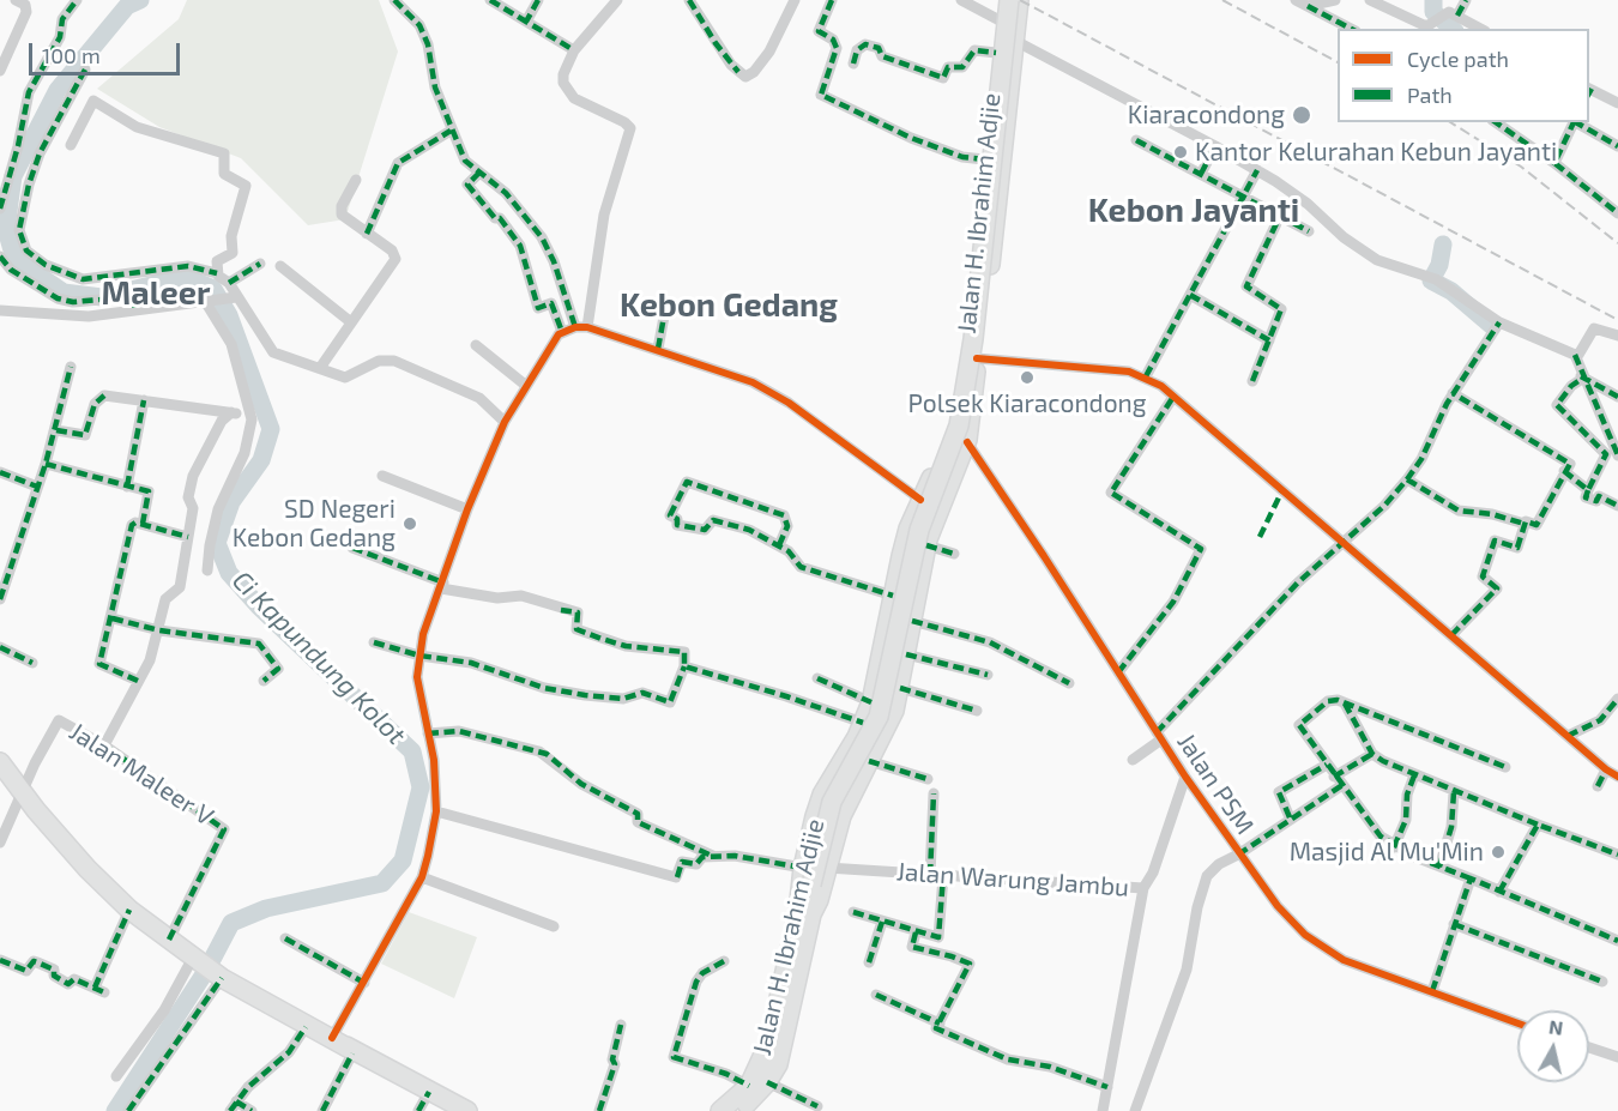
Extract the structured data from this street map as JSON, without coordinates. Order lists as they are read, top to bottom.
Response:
{
  "streets": {
    "main road": ["Jalan H. Ibrahim Adjie"],
    "street": ["Jalan Maleer V", "Jalan PSM", "Jalan Warung Jambu"]
  },
  "crossings": [
    ["Jalan H. Ibrahim Adjie", "Jalan PSM"],
    ["Jalan H. Ibrahim Adjie", "Jalan Warung Jambu"]
  ],
  "districts": ["Kebon Jayanti", "Maleer", "Kebon Gedang"],
  "water": ["Ci Kapundung Kolot"],
  "places": [
    "Kiaracondong",
    "Kantor Kelurahan Kebun Jayanti",
    "Polsek Kiaracondong",
    "SD Negeri Kebon Gedang",
    "Masjid Al Mu'Min"
  ],
  "legend": ["Cycle path", "Path"],
  "scale_bar": "100 m",
  "north": "top"
}
